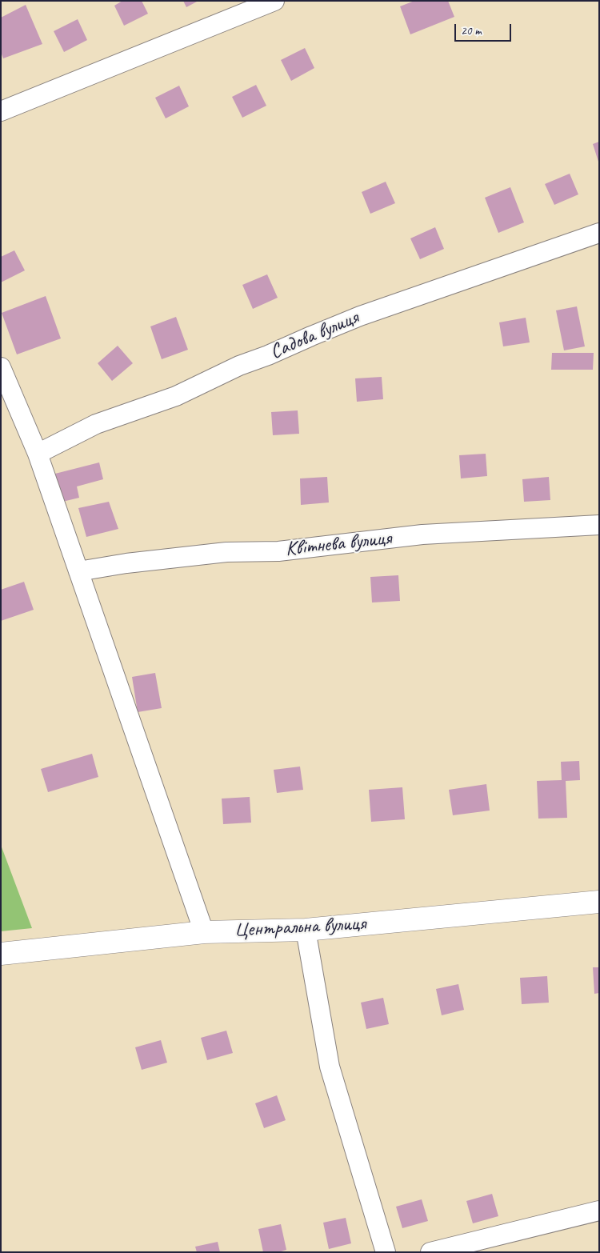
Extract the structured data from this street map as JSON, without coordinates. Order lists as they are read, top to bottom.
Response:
{
  "streets": {
    "street": ["Садова вулиця", "Квітнева вулиця", "Центральна вулиця"]
  },
  "scale_bar": "20 m"
}
